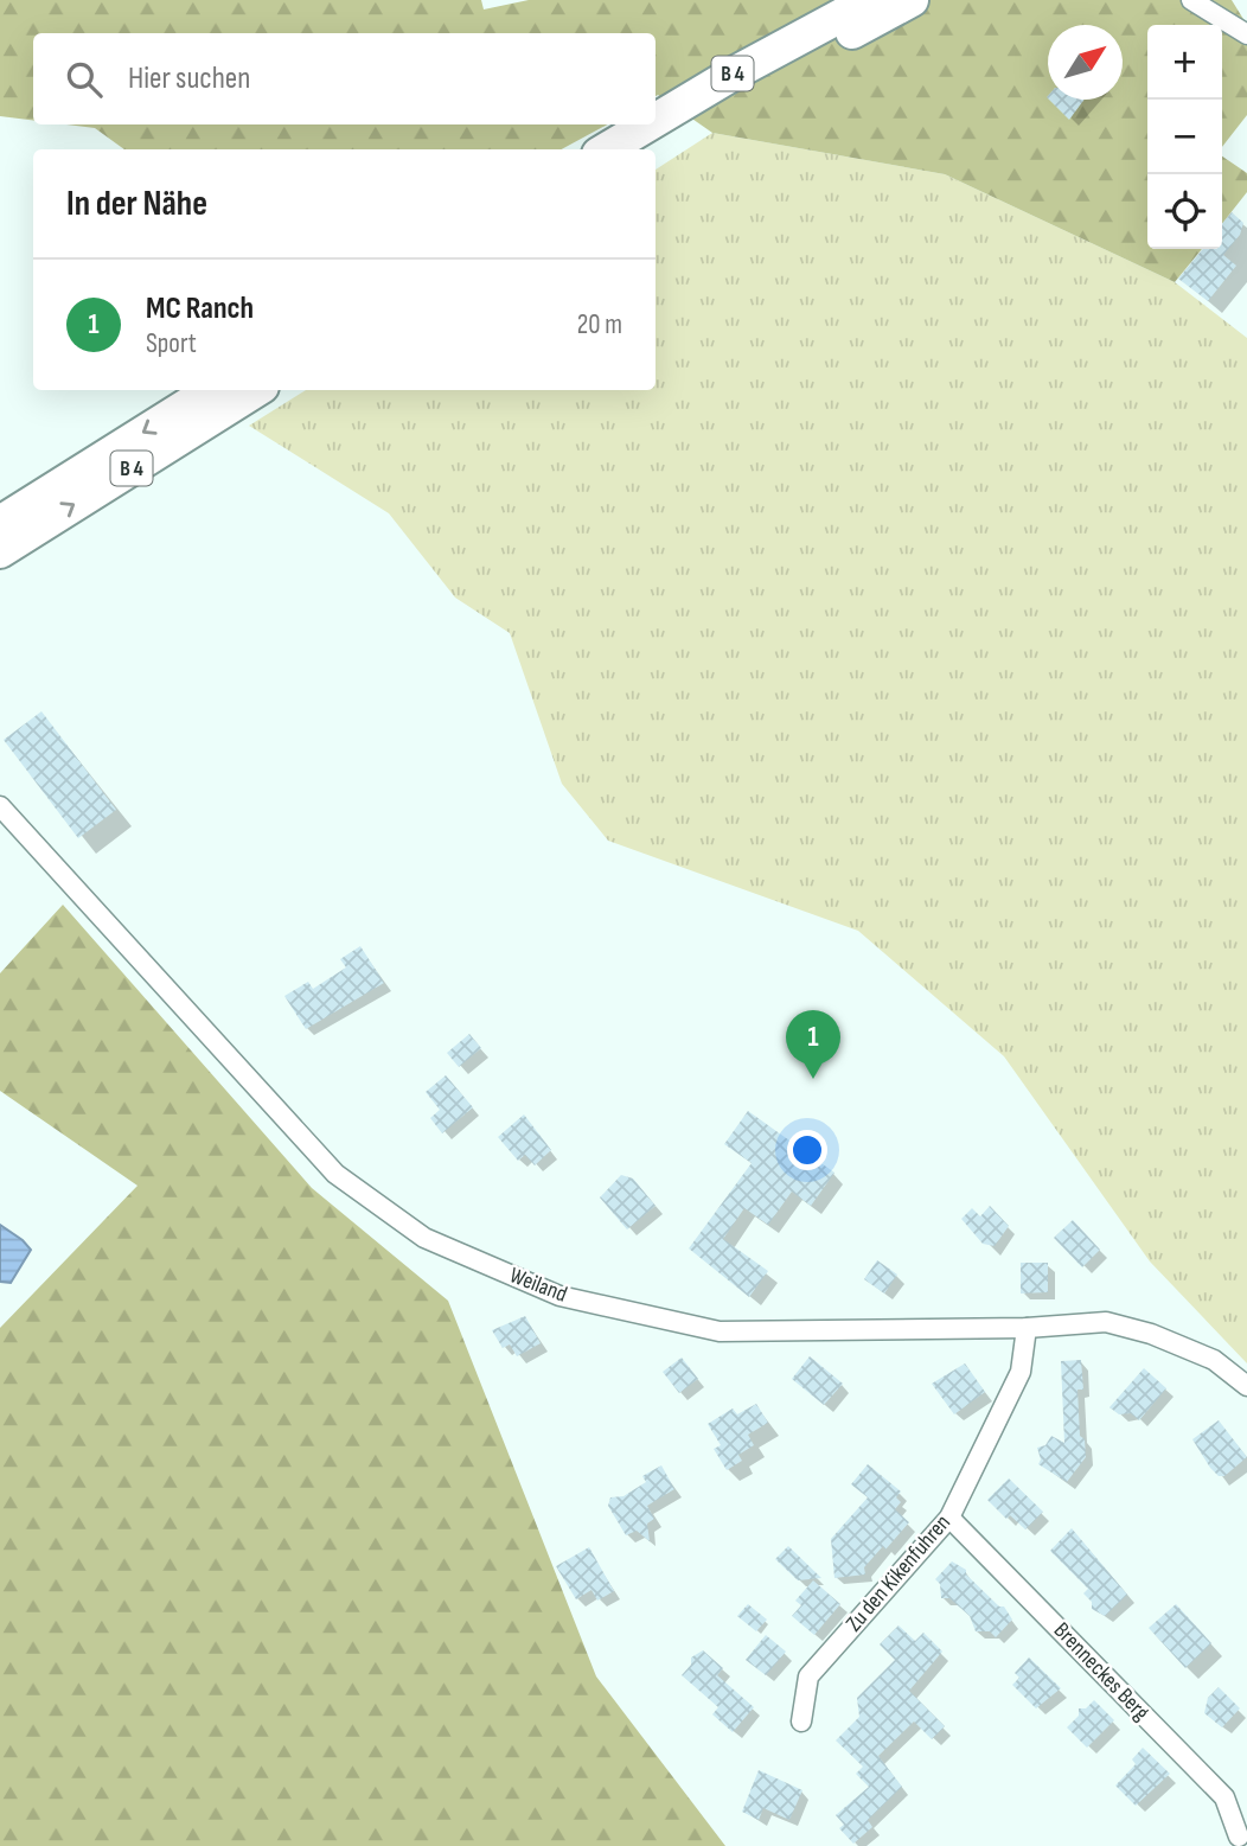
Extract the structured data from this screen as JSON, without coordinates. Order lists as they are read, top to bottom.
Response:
{
  "streets": {
    "highway": ["B 4"],
    "street": ["Weiland", "Zu den Kikenfuhren", "Brenneckes Berg"]
  },
  "crossings": [
    ["Weiland", "Zu den Kikenfuhren"],
    ["Zu den Kikenfuhren", "Brenneckes Berg"]
  ],
  "north": "top right",
  "page": {
    "map_buttons": ["+", "−"],
    "search": "Hier suchen",
    "heading": "In der Nähe",
    "list": [
      {
        "mark": "1",
        "name": "MC Ranch",
        "note": "Sport",
        "value": "20 m"
      }
    ],
    "pins": "1"
  }
}
